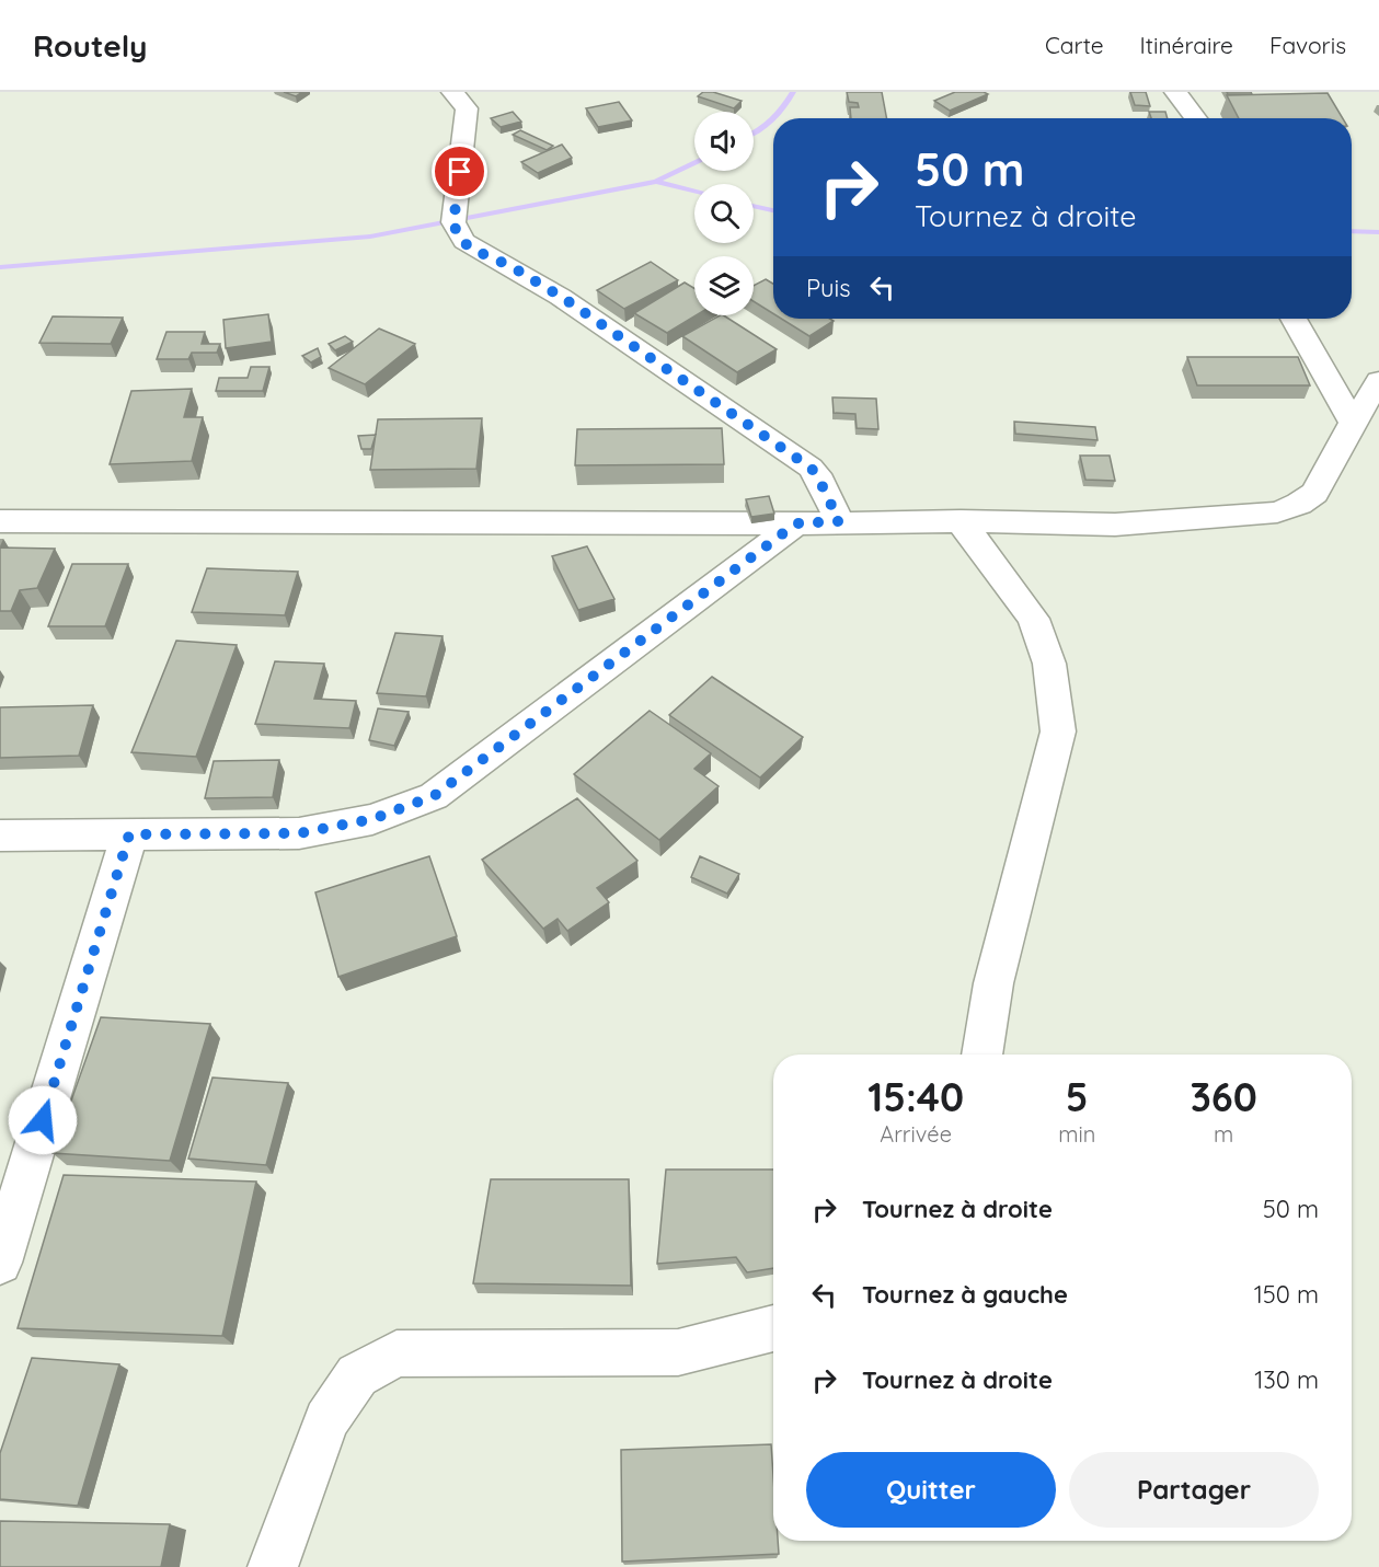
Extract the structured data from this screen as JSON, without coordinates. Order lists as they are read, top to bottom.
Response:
{
  "page": {
    "header": "Routely",
    "nav": ["Carte", "Itinéraire", "Favoris"],
    "turn": ["50 m", "Tournez à droite"],
    "then": "Puis",
    "eta": [
      "15:40",
      "Arrivée",
      "5",
      "min",
      "360",
      "m"
    ],
    "list": [
      {
        "name": "Tournez à droite",
        "value": "50 m"
      },
      {
        "name": "Tournez à gauche",
        "value": "150 m"
      },
      {
        "name": "Tournez à droite",
        "value": "130 m"
      }
    ],
    "buttons": ["Quitter", "Partager"]
  }
}
